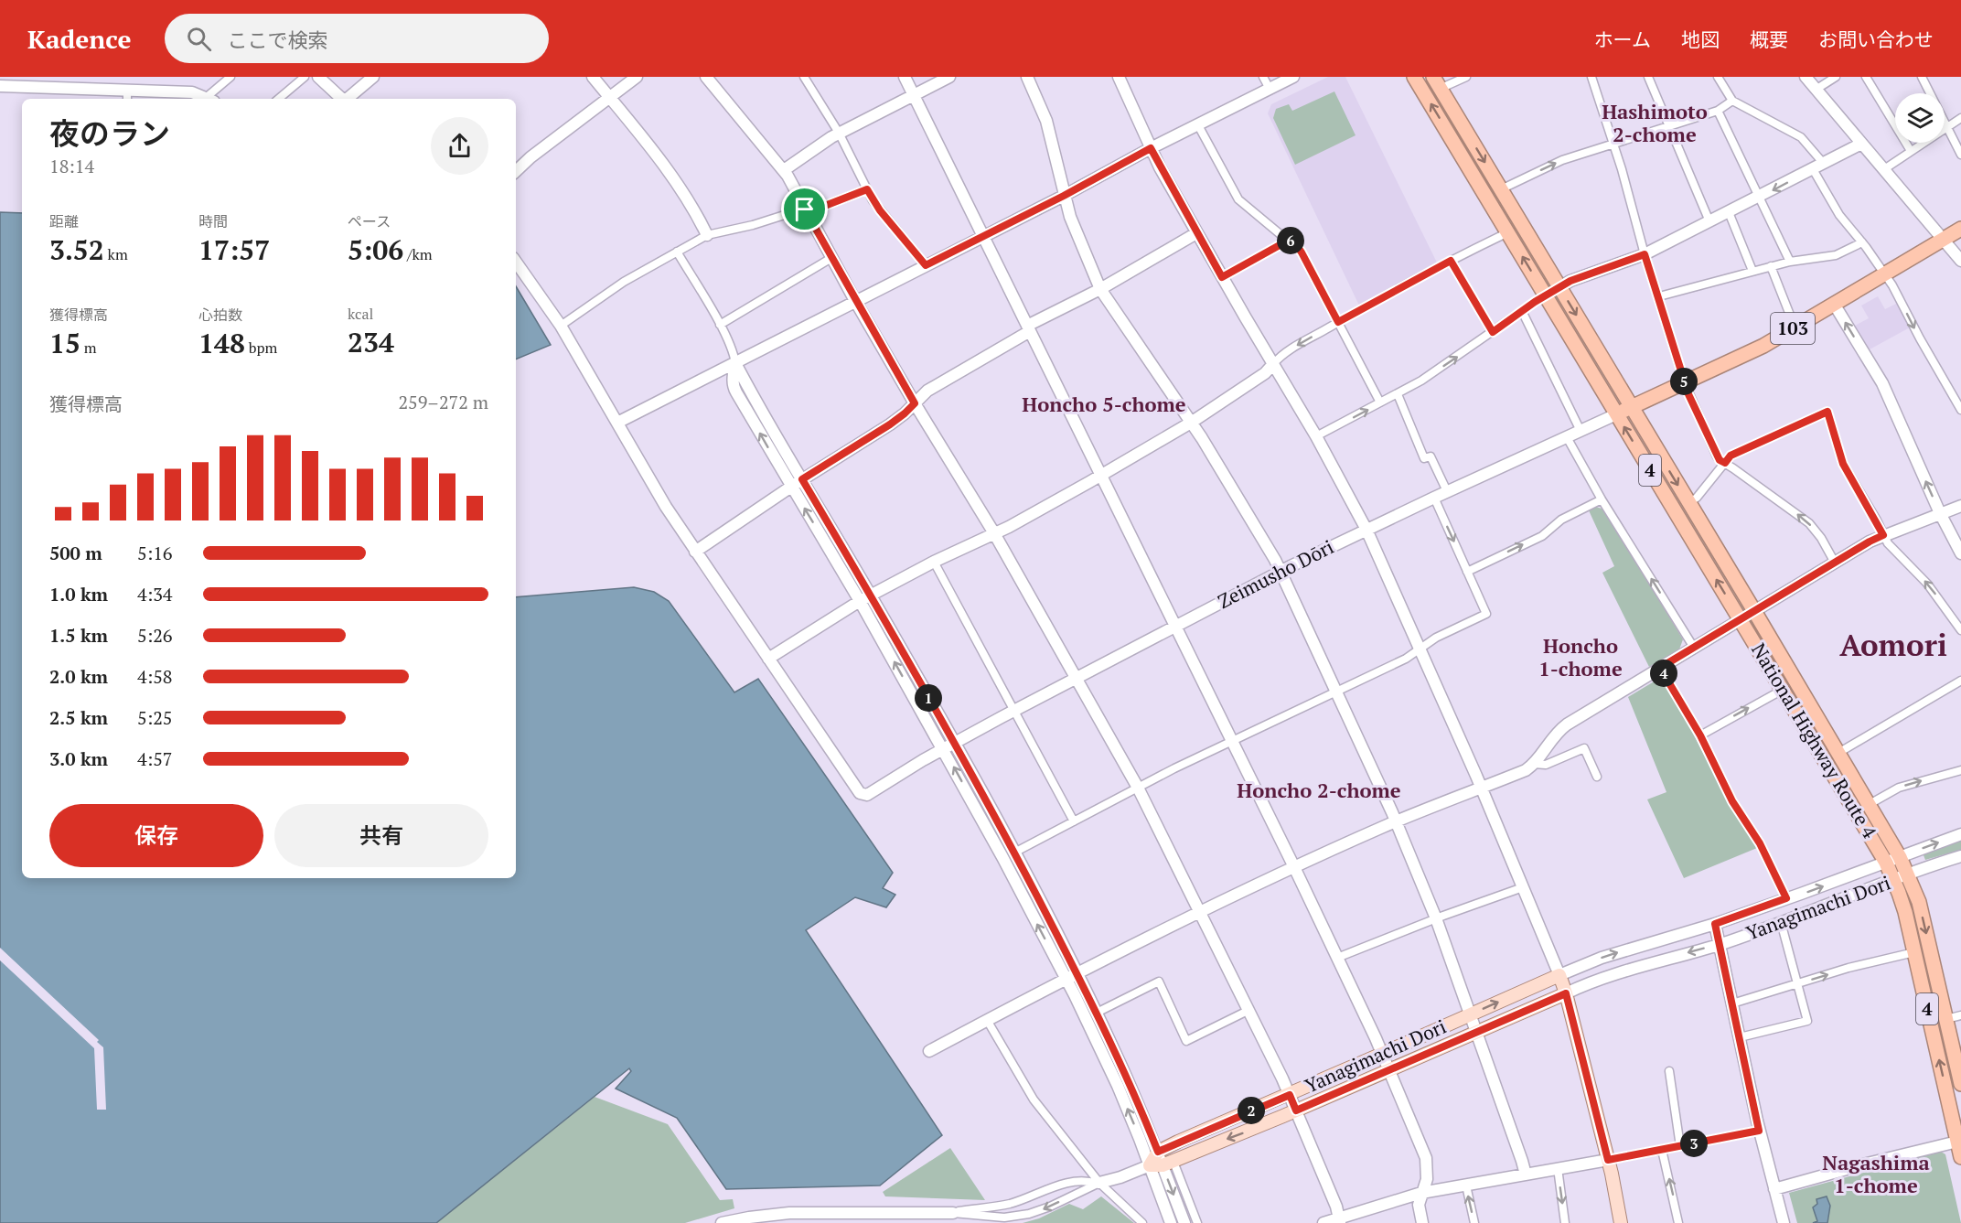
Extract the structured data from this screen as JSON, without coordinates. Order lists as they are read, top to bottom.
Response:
{
  "streets": {
    "highway": ["103", "4", "National Highway Route 4"],
    "main road": ["Yanagimachi Dori"],
    "street": ["Zeimusho Dōri"]
  },
  "crossings": [
    ["103", "Zeimusho Dōri"],
    ["103", "National Highway Route 4"],
    ["Zeimusho Dōri", "National Highway Route 4"],
    ["National Highway Route 4", "Yanagimachi Dori"]
  ],
  "districts": [
    "Hashimoto 2-chome",
    "Honcho 5-chome",
    "Aomori",
    "Honcho 1-chome",
    "Honcho 2-chome",
    "Nagashima 1-chome"
  ],
  "page": {
    "header": "Kadence",
    "search": "ここで検索",
    "nav": [
      "ホーム",
      "地図",
      "概要",
      "お問い合わせ"
    ],
    "heading": ["夜のラン", "18:14"],
    "stats": [
      ["距離", "3.52 km"],
      ["時間", "17:57"],
      ["ペース", "5:06 /km"],
      ["獲得標高", "15 m"],
      ["心拍数", "148 bpm"],
      ["kcal", "234"]
    ],
    "pins": [
      "6",
      "5",
      "4",
      "1",
      "2",
      "3"
    ],
    "chart": ["獲得標高", "259–272 m"],
    "list": [
      {
        "name": "500 m",
        "note": "5:16"
      },
      {
        "name": "1.0 km",
        "note": "4:34"
      },
      {
        "name": "1.5 km",
        "note": "5:26"
      },
      {
        "name": "2.0 km",
        "note": "4:58"
      },
      {
        "name": "2.5 km",
        "note": "5:25"
      },
      {
        "name": "3.0 km",
        "note": "4:57"
      }
    ],
    "buttons": ["保存", "共有"]
  }
}
